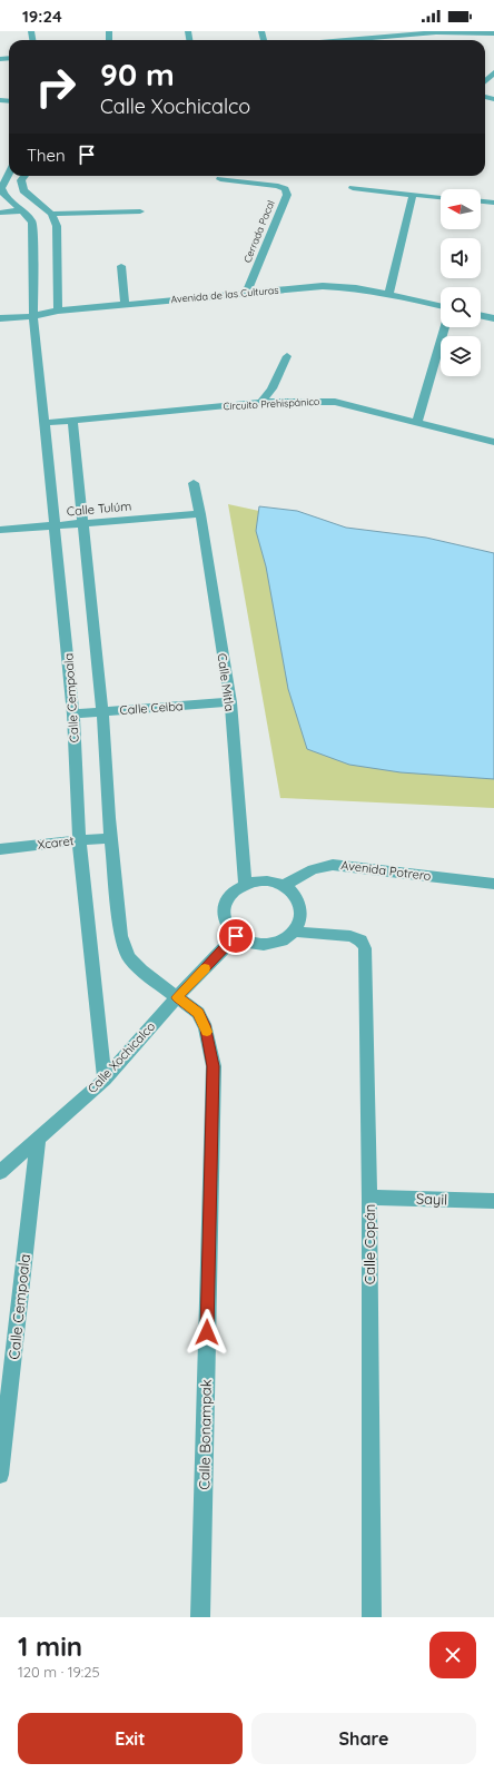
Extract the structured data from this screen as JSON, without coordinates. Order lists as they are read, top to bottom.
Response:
{
  "streets": {
    "street": [
      "Cerrada Pacal",
      "Avenida de las Culturas",
      "Circuito Prehispánico",
      "Calle Tulúm",
      "Calle Mitla",
      "Calle Cempoala",
      "Calle Ceiba",
      "Xcaret",
      "Avenida Potrero",
      "Calle Xochicalco",
      "Sayil",
      "Calle Copán",
      "Calle Bonampak"
    ]
  },
  "crossings": [
    ["Cerrada Pacal", "Avenida de las Culturas"],
    ["Avenida de las Culturas", "Calle Cempoala"],
    ["Circuito Prehispánico", "Calle Cempoala"],
    ["Calle Tulúm", "Calle Mitla"],
    ["Calle Tulúm", "Calle Cempoala"],
    ["Calle Mitla", "Calle Ceiba"],
    ["Calle Mitla", "Avenida Potrero"],
    ["Calle Mitla", "Calle Xochicalco"],
    ["Calle Mitla", "Calle Copán"],
    ["Calle Cempoala", "Calle Ceiba"],
    ["Calle Cempoala", "Xcaret"],
    ["Calle Cempoala", "Calle Xochicalco"],
    ["Avenida Potrero", "Calle Xochicalco"],
    ["Avenida Potrero", "Calle Copán"],
    ["Calle Xochicalco", "Calle Copán"],
    ["Calle Xochicalco", "Calle Bonampak"],
    ["Sayil", "Calle Copán"]
  ],
  "north": "left",
  "page": {
    "status": "19:24",
    "turn": ["90 m", "Calle Xochicalco"],
    "then": "Then",
    "heading": ["1 min", "120 m · 19:25"],
    "buttons": ["Exit", "Share"]
  }
}
